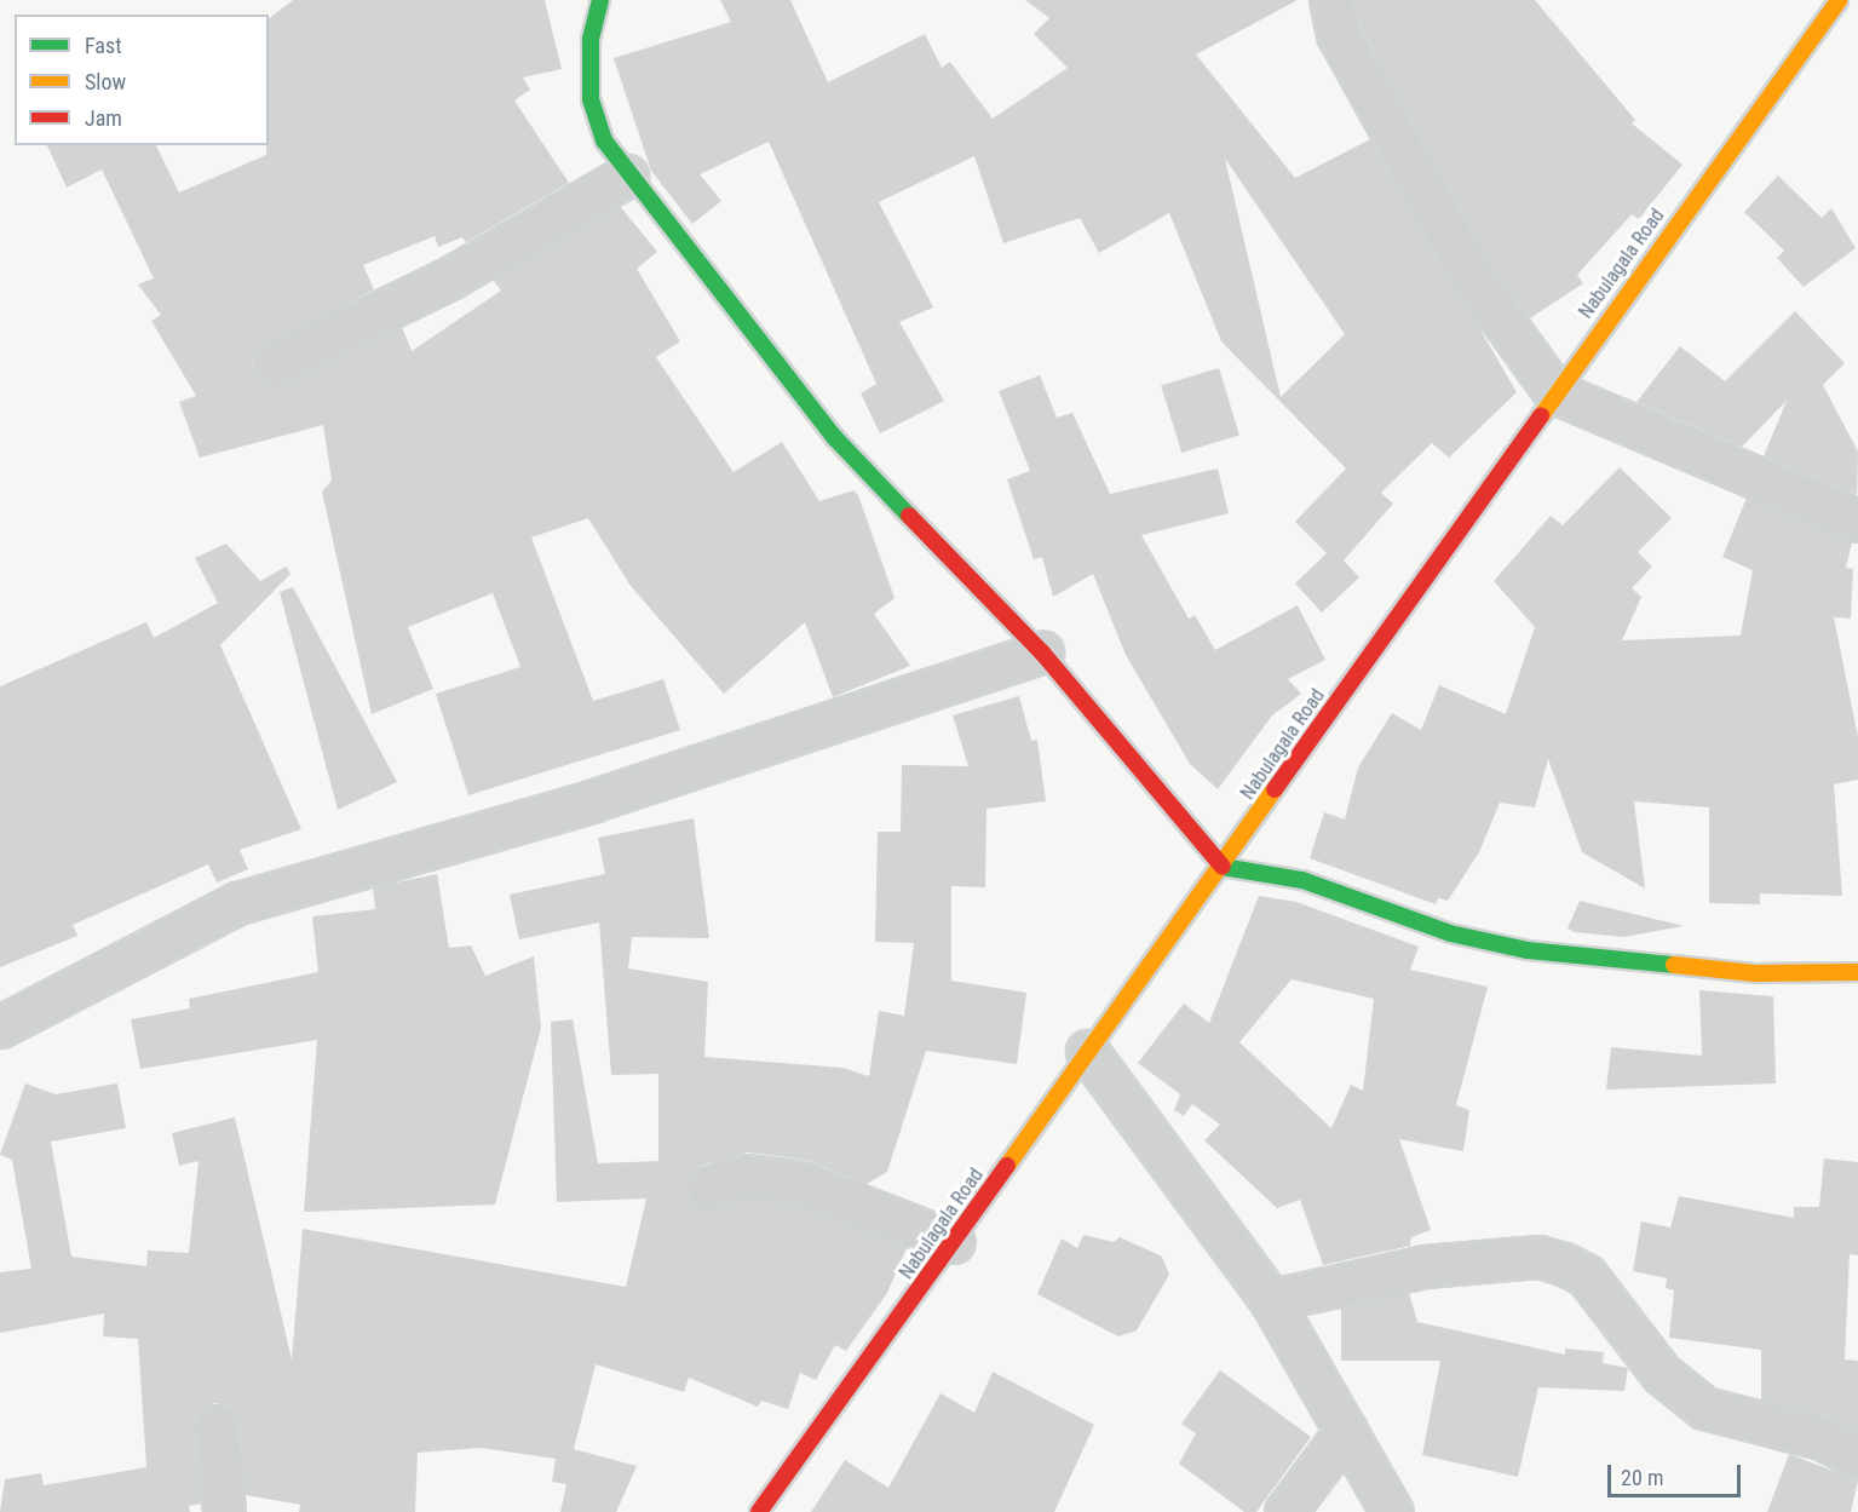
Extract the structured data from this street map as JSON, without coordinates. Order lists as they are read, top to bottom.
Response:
{
  "streets": {
    "street": ["Nabulagala Road"]
  },
  "legend": ["Fast", "Slow", "Jam"],
  "scale_bar": "20 m"
}
